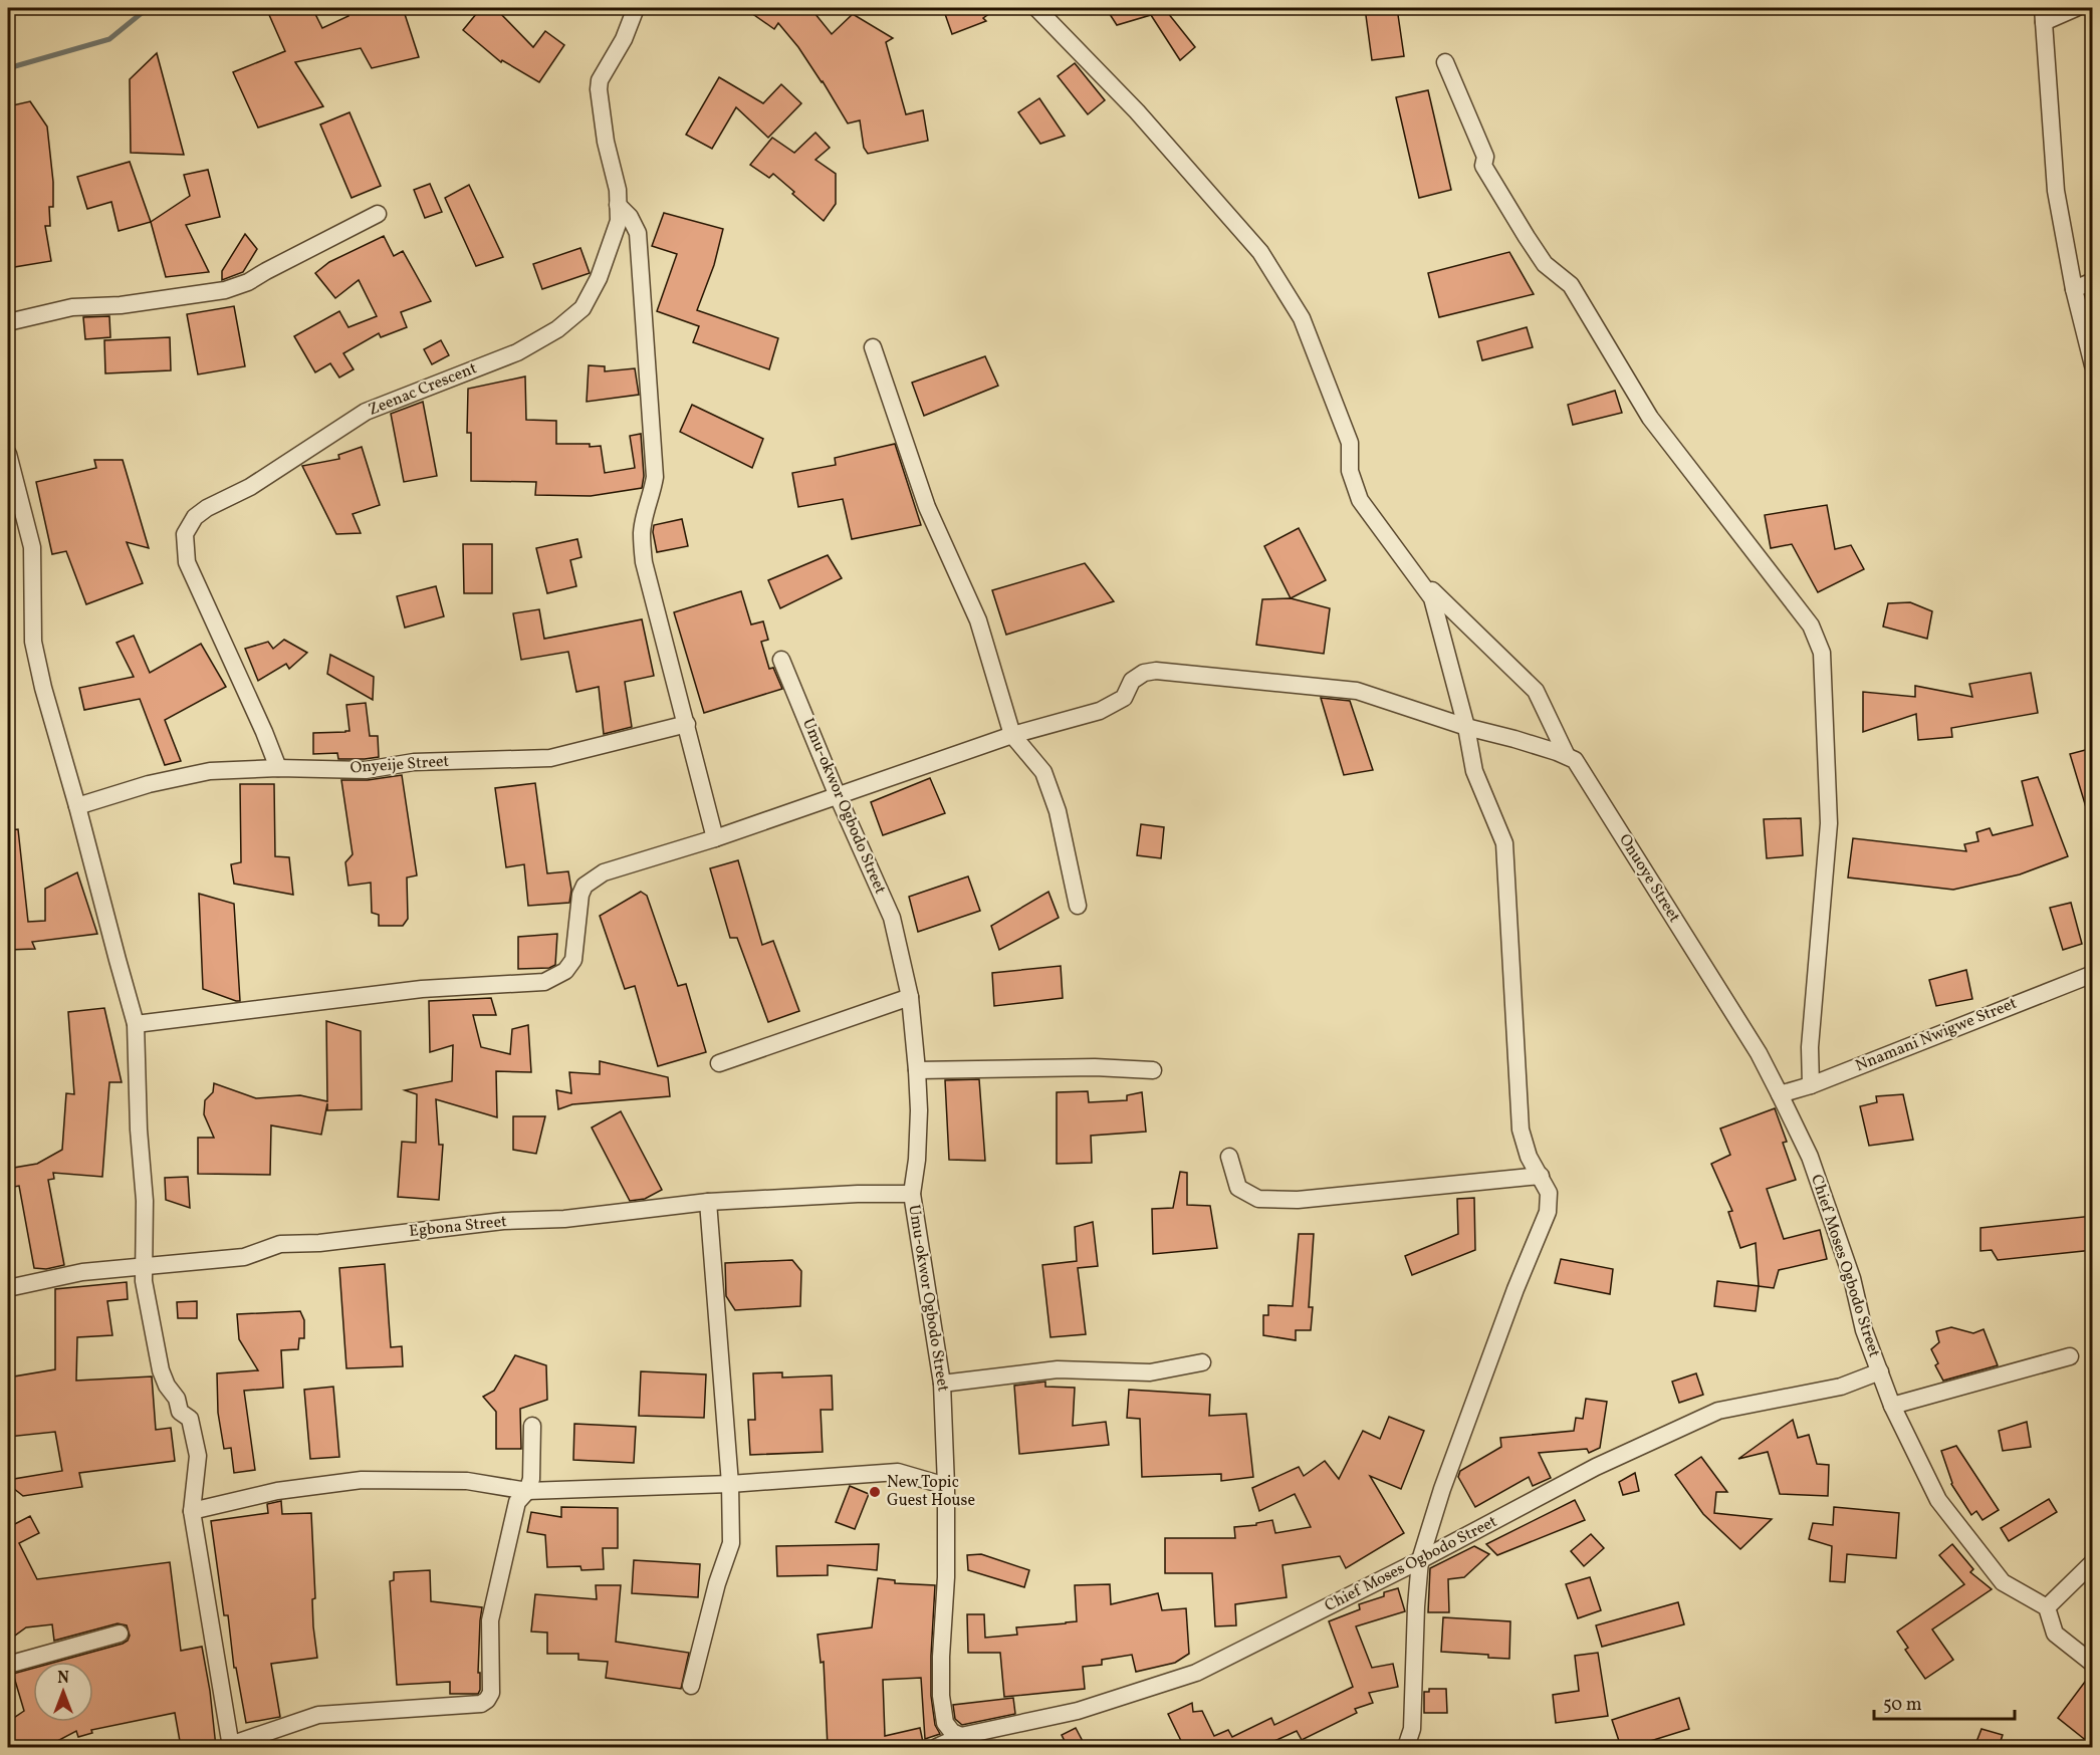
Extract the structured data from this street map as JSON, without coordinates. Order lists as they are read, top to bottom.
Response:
{
  "streets": {
    "street": [
      "Zeenac Crescent",
      "Onyeije Street",
      "Umu-okwor Ogbodo Street",
      "Onuoye Street",
      "Nnamani Nwigwe Street",
      "Egbona Street",
      "Chief Moses Ogbodo Street"
    ]
  },
  "crossings": [
    ["Zeenac Crescent", "Onyeije Street"],
    ["Umu-okwor Ogbodo Street", "Egbona Street"],
    ["Umu-okwor Ogbodo Street", "Chief Moses Ogbodo Street"],
    ["Onuoye Street", "Nnamani Nwigwe Street"],
    ["Onuoye Street", "Chief Moses Ogbodo Street"],
    ["Nnamani Nwigwe Street", "Chief Moses Ogbodo Street"]
  ],
  "places": ["New Topic Guest House"],
  "scale_bar": "50 m",
  "north": "top"
}
